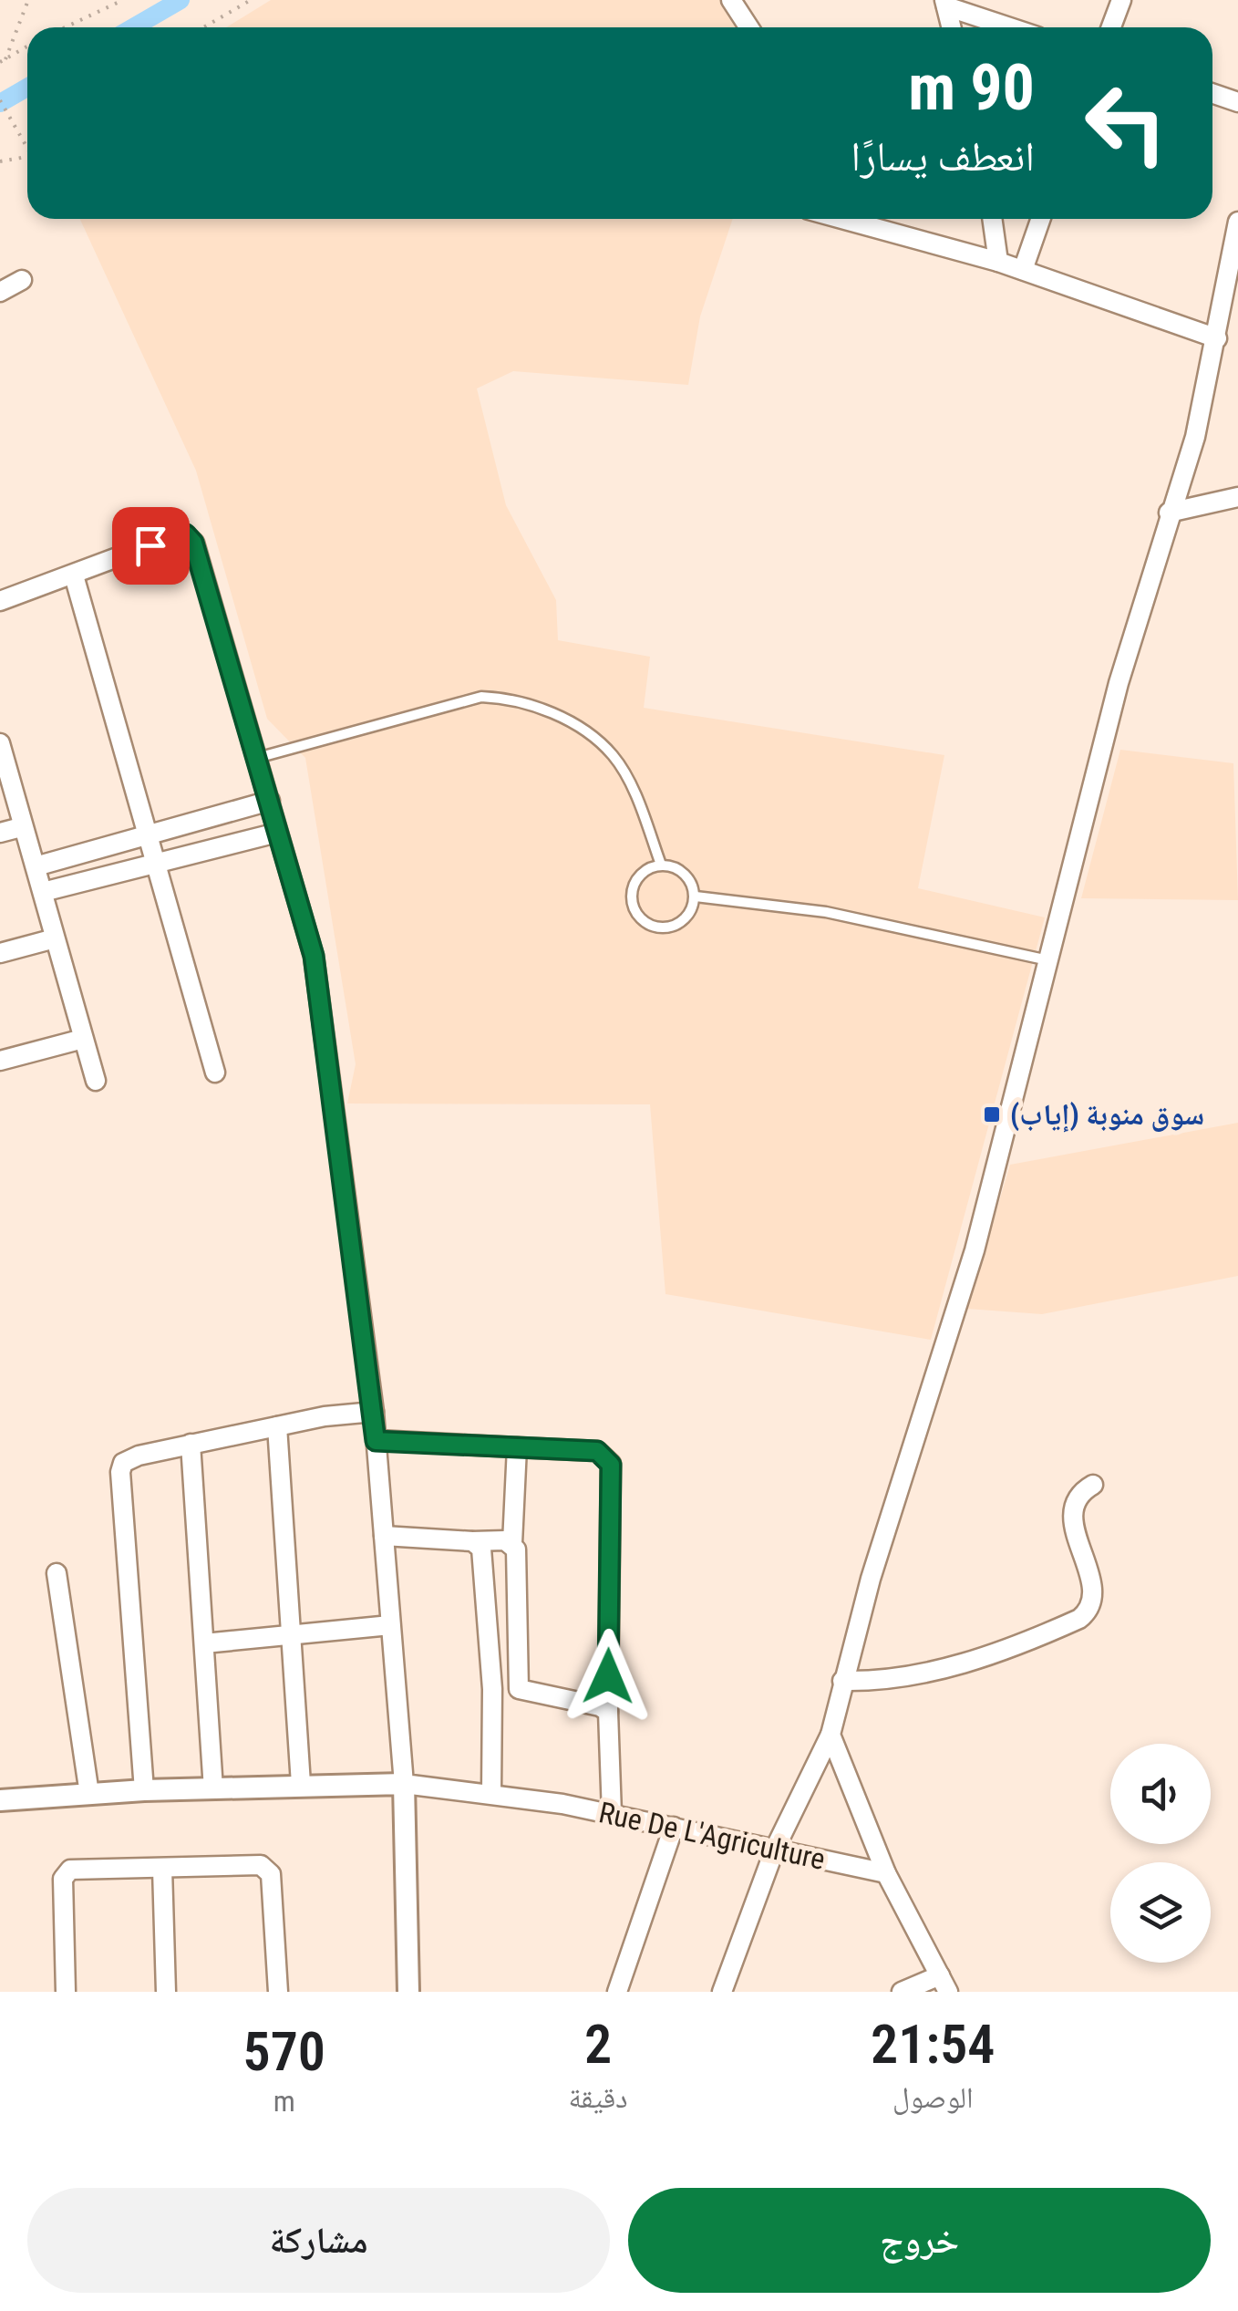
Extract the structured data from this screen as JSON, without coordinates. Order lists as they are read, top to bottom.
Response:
{
  "streets": {
    "street": ["Rue De L'Agriculture"]
  },
  "places": {
    "transit": ["سوق منوبة (إياب)"]
  },
  "page": {
    "turn": ["90 m", "انعطف يسارًا"],
    "eta": [
      "21:54",
      "الوصول",
      "2",
      "دقيقة",
      "570",
      "m"
    ],
    "buttons": ["خروج", "مشاركة"]
  }
}
